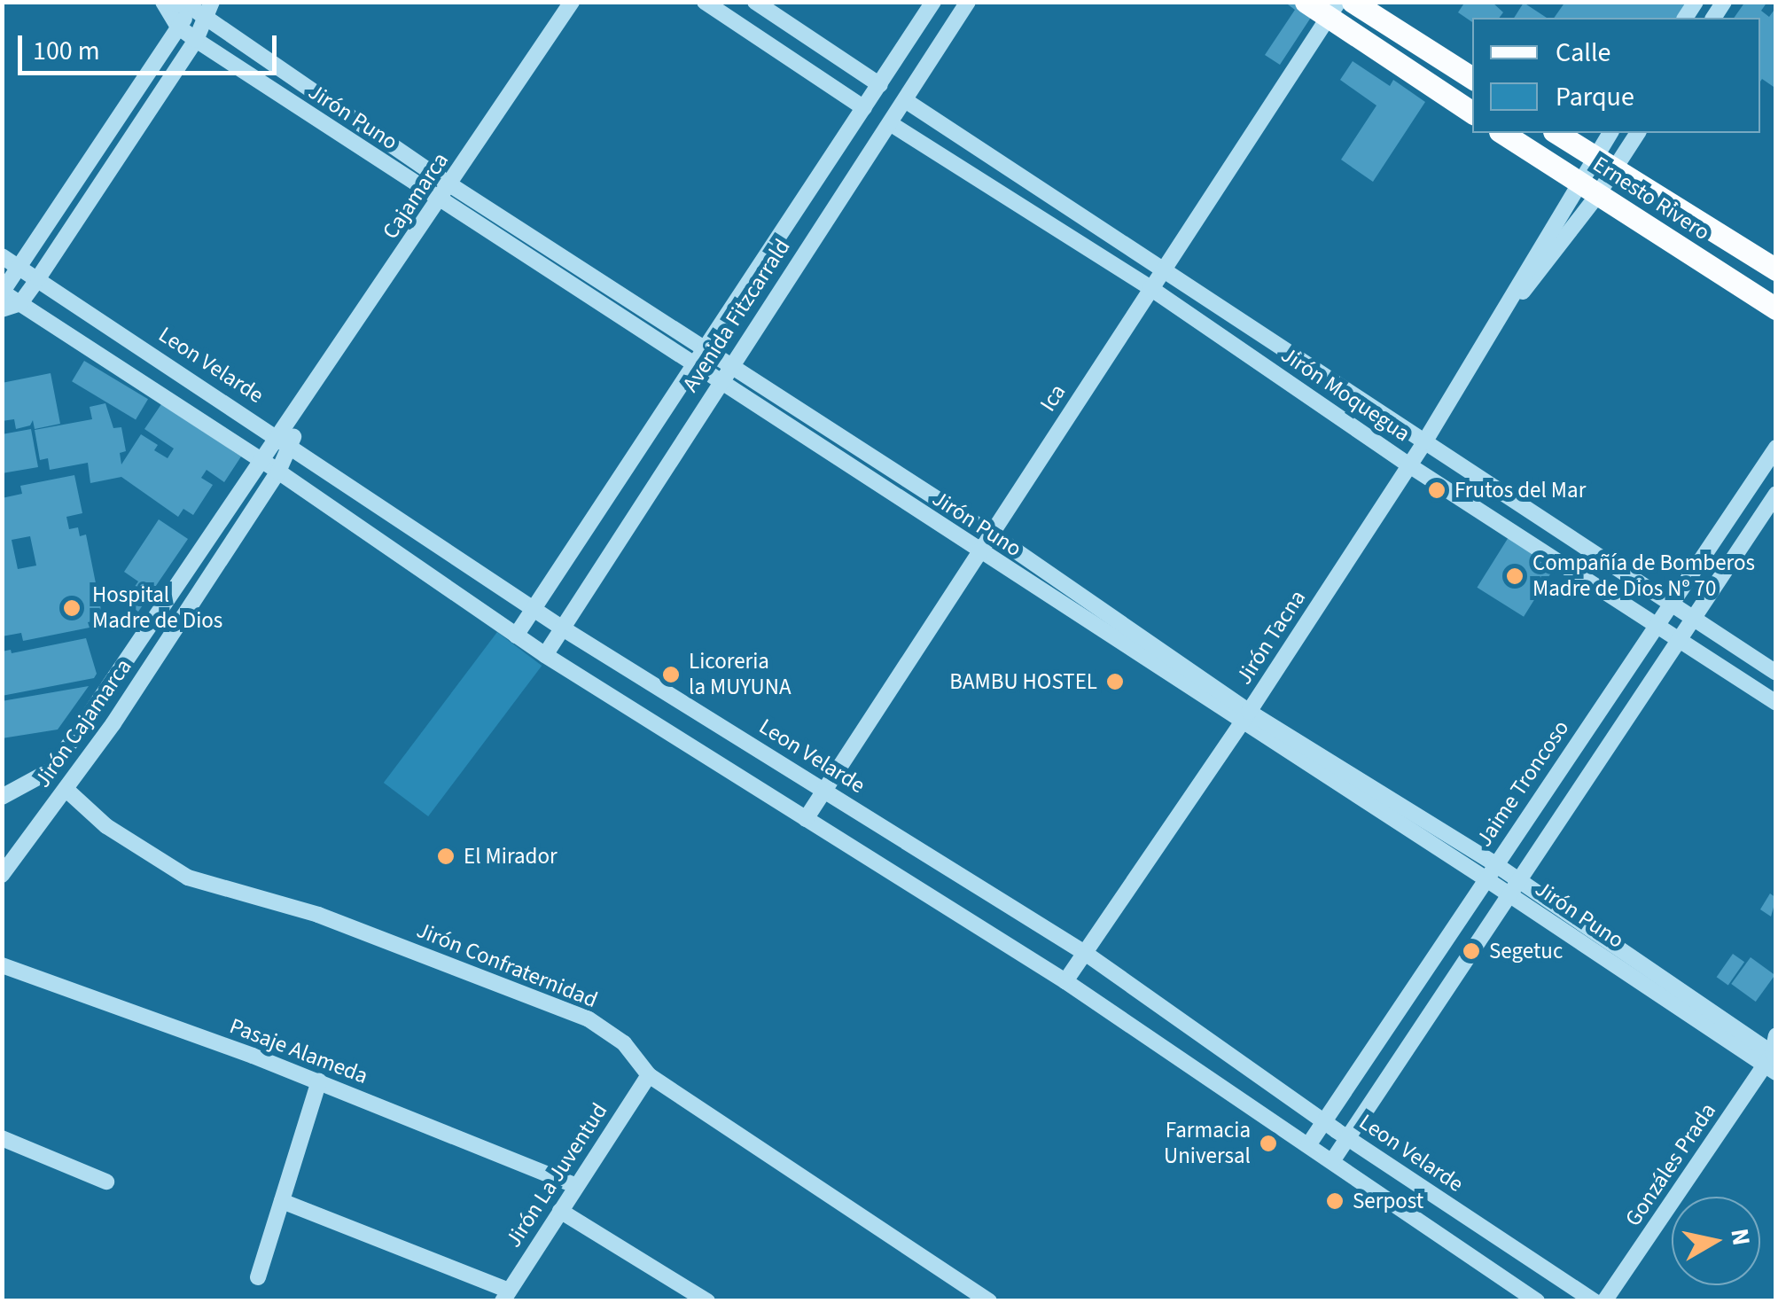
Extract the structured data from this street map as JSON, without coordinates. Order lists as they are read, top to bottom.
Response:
{
  "streets": {
    "main road": ["Ernesto Rivero"],
    "street": [
      "Jirón Puno",
      "Cajamarca",
      "Avenida Fitzcarrald",
      "Leon Velarde",
      "Jirón Moquegua",
      "Ica",
      "Jirón Tacna",
      "Jirón Cajamarca",
      "Jaime Troncoso",
      "Jirón Confraternidad",
      "Pasaje Alameda",
      "Gonzáles Prada",
      "Jirón La Juventud"
    ]
  },
  "crossings": [
    ["Jirón Puno", "Cajamarca"],
    ["Jirón Puno", "Avenida Fitzcarrald"],
    ["Jirón Puno", "Ica"],
    ["Jirón Puno", "Jirón Tacna"],
    ["Jirón Puno", "Jaime Troncoso"],
    ["Jirón Puno", "Gonzáles Prada"],
    ["Cajamarca", "Jirón Cajamarca"],
    ["Ernesto Rivero", "Jirón Tacna"],
    ["Avenida Fitzcarrald", "Leon Velarde"],
    ["Avenida Fitzcarrald", "Jirón Moquegua"],
    ["Leon Velarde", "Ica"],
    ["Leon Velarde", "Jirón Tacna"],
    ["Leon Velarde", "Jirón Cajamarca"],
    ["Leon Velarde", "Jaime Troncoso"],
    ["Jirón Moquegua", "Ica"],
    ["Jirón Moquegua", "Jirón Tacna"],
    ["Jirón Moquegua", "Jaime Troncoso"],
    ["Jirón Cajamarca", "Jirón Confraternidad"],
    ["Jirón Confraternidad", "Jirón La Juventud"],
    ["Pasaje Alameda", "Jirón La Juventud"]
  ],
  "places": [
    "Frutos del Mar",
    "Compañía de Bomberos Madre de Dios Nº 70",
    "Hospital Madre de Dios",
    "Licoreria la MUYUNA",
    "BAMBU HOSTEL",
    "El Mirador",
    "Segetuc",
    "Farmacia Universal",
    "Serpost"
  ],
  "legend": ["Calle", "Parque"],
  "scale_bar": "100 m",
  "north": "right"
}
